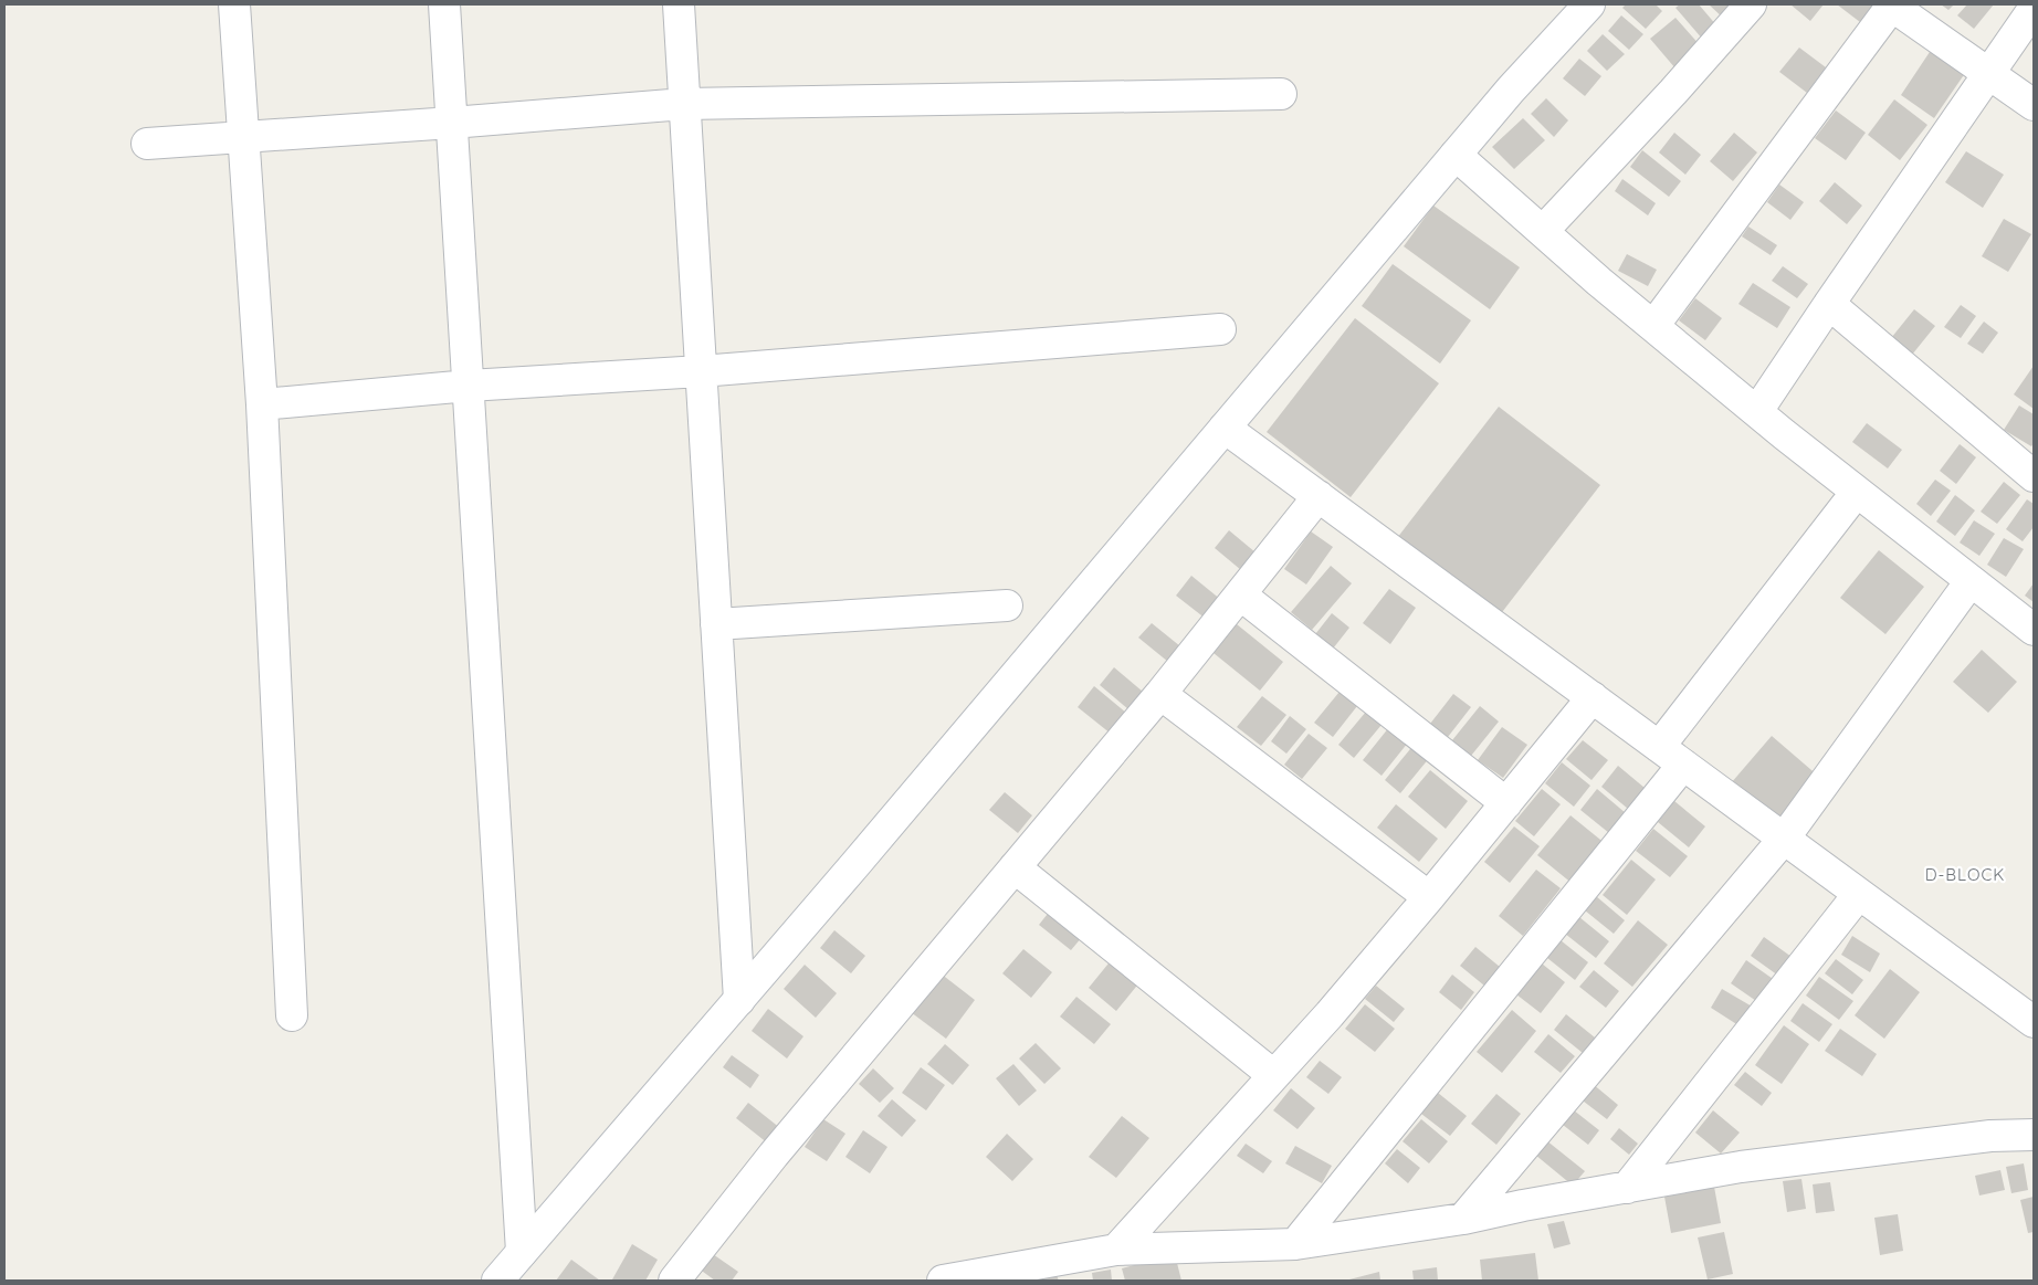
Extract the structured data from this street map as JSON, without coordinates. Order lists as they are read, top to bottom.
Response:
{
  "districts": ["D-BLOCK"]
}
